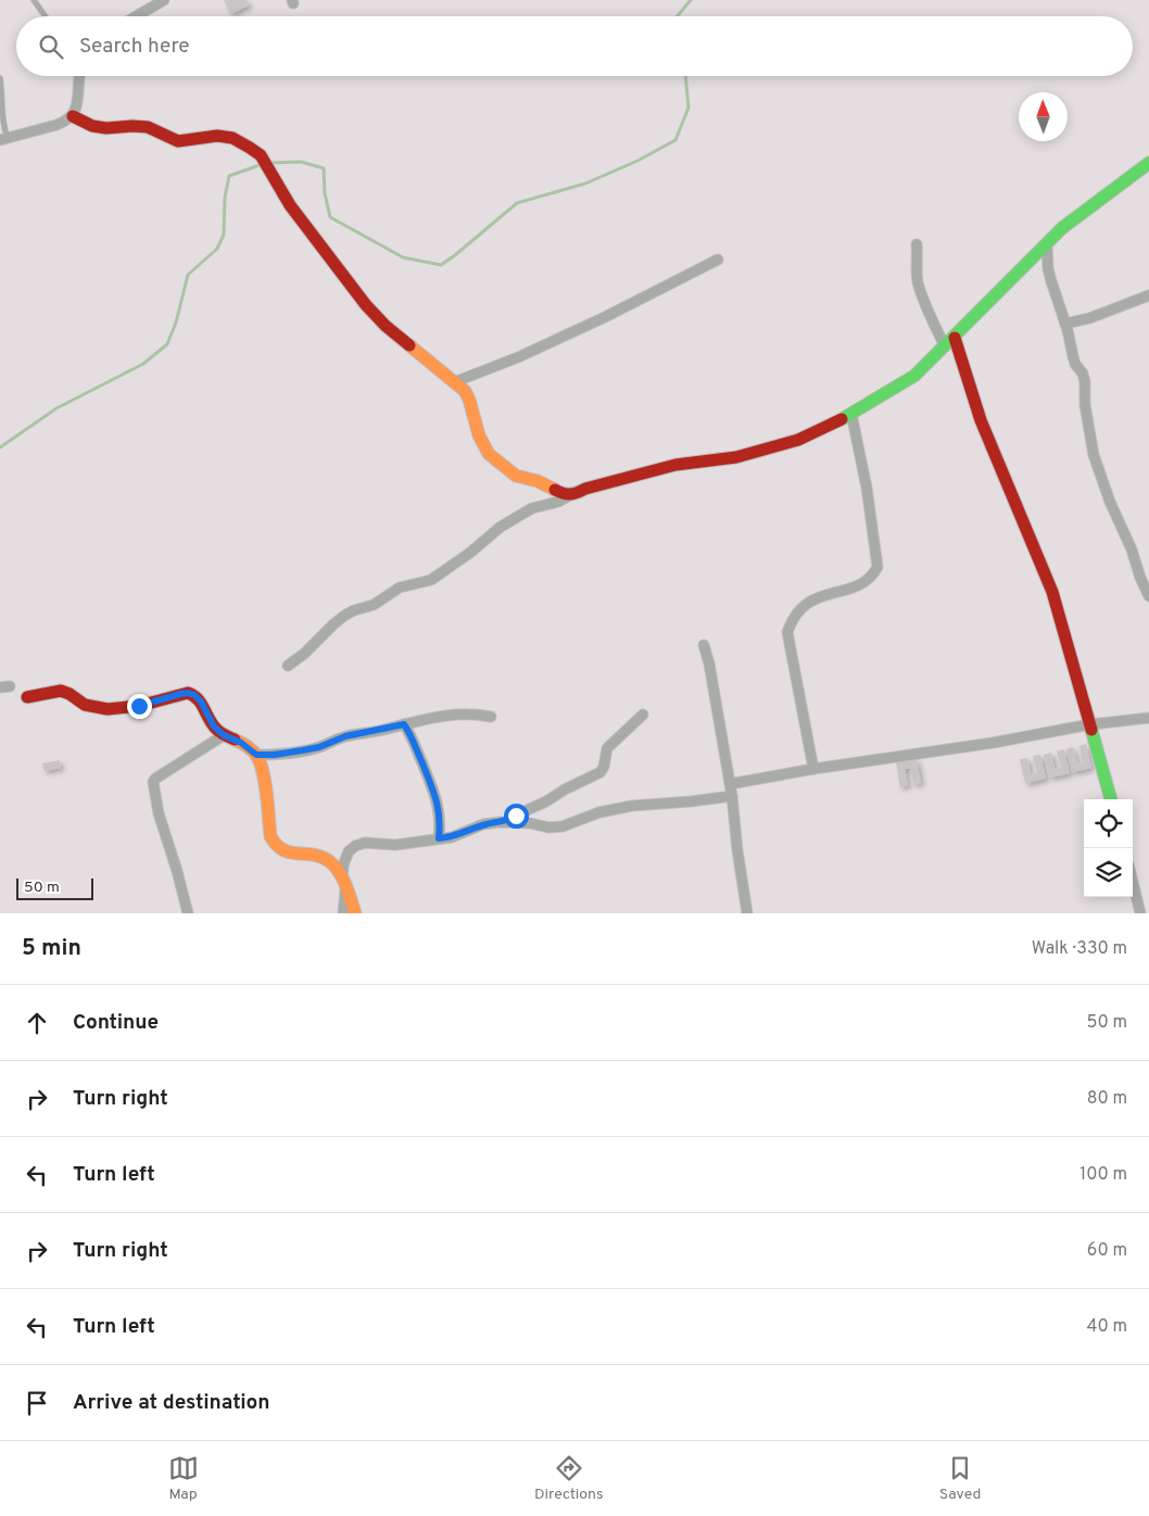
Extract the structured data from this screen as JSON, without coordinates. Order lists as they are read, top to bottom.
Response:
{
  "scale_bar": "50 m",
  "north": "top",
  "page": {
    "search": "Search here",
    "scale": "50 m",
    "heading": ["5 min", "Walk · 330 m"],
    "list": [
      ["Continue", "50 m"],
      ["Turn right", "80 m"],
      ["Turn left", "100 m"],
      ["Turn right", "60 m"],
      ["Turn left", "40 m"],
      "Arrive at destination"
    ],
    "nav": ["Map", "Directions", "Saved"]
  }
}
